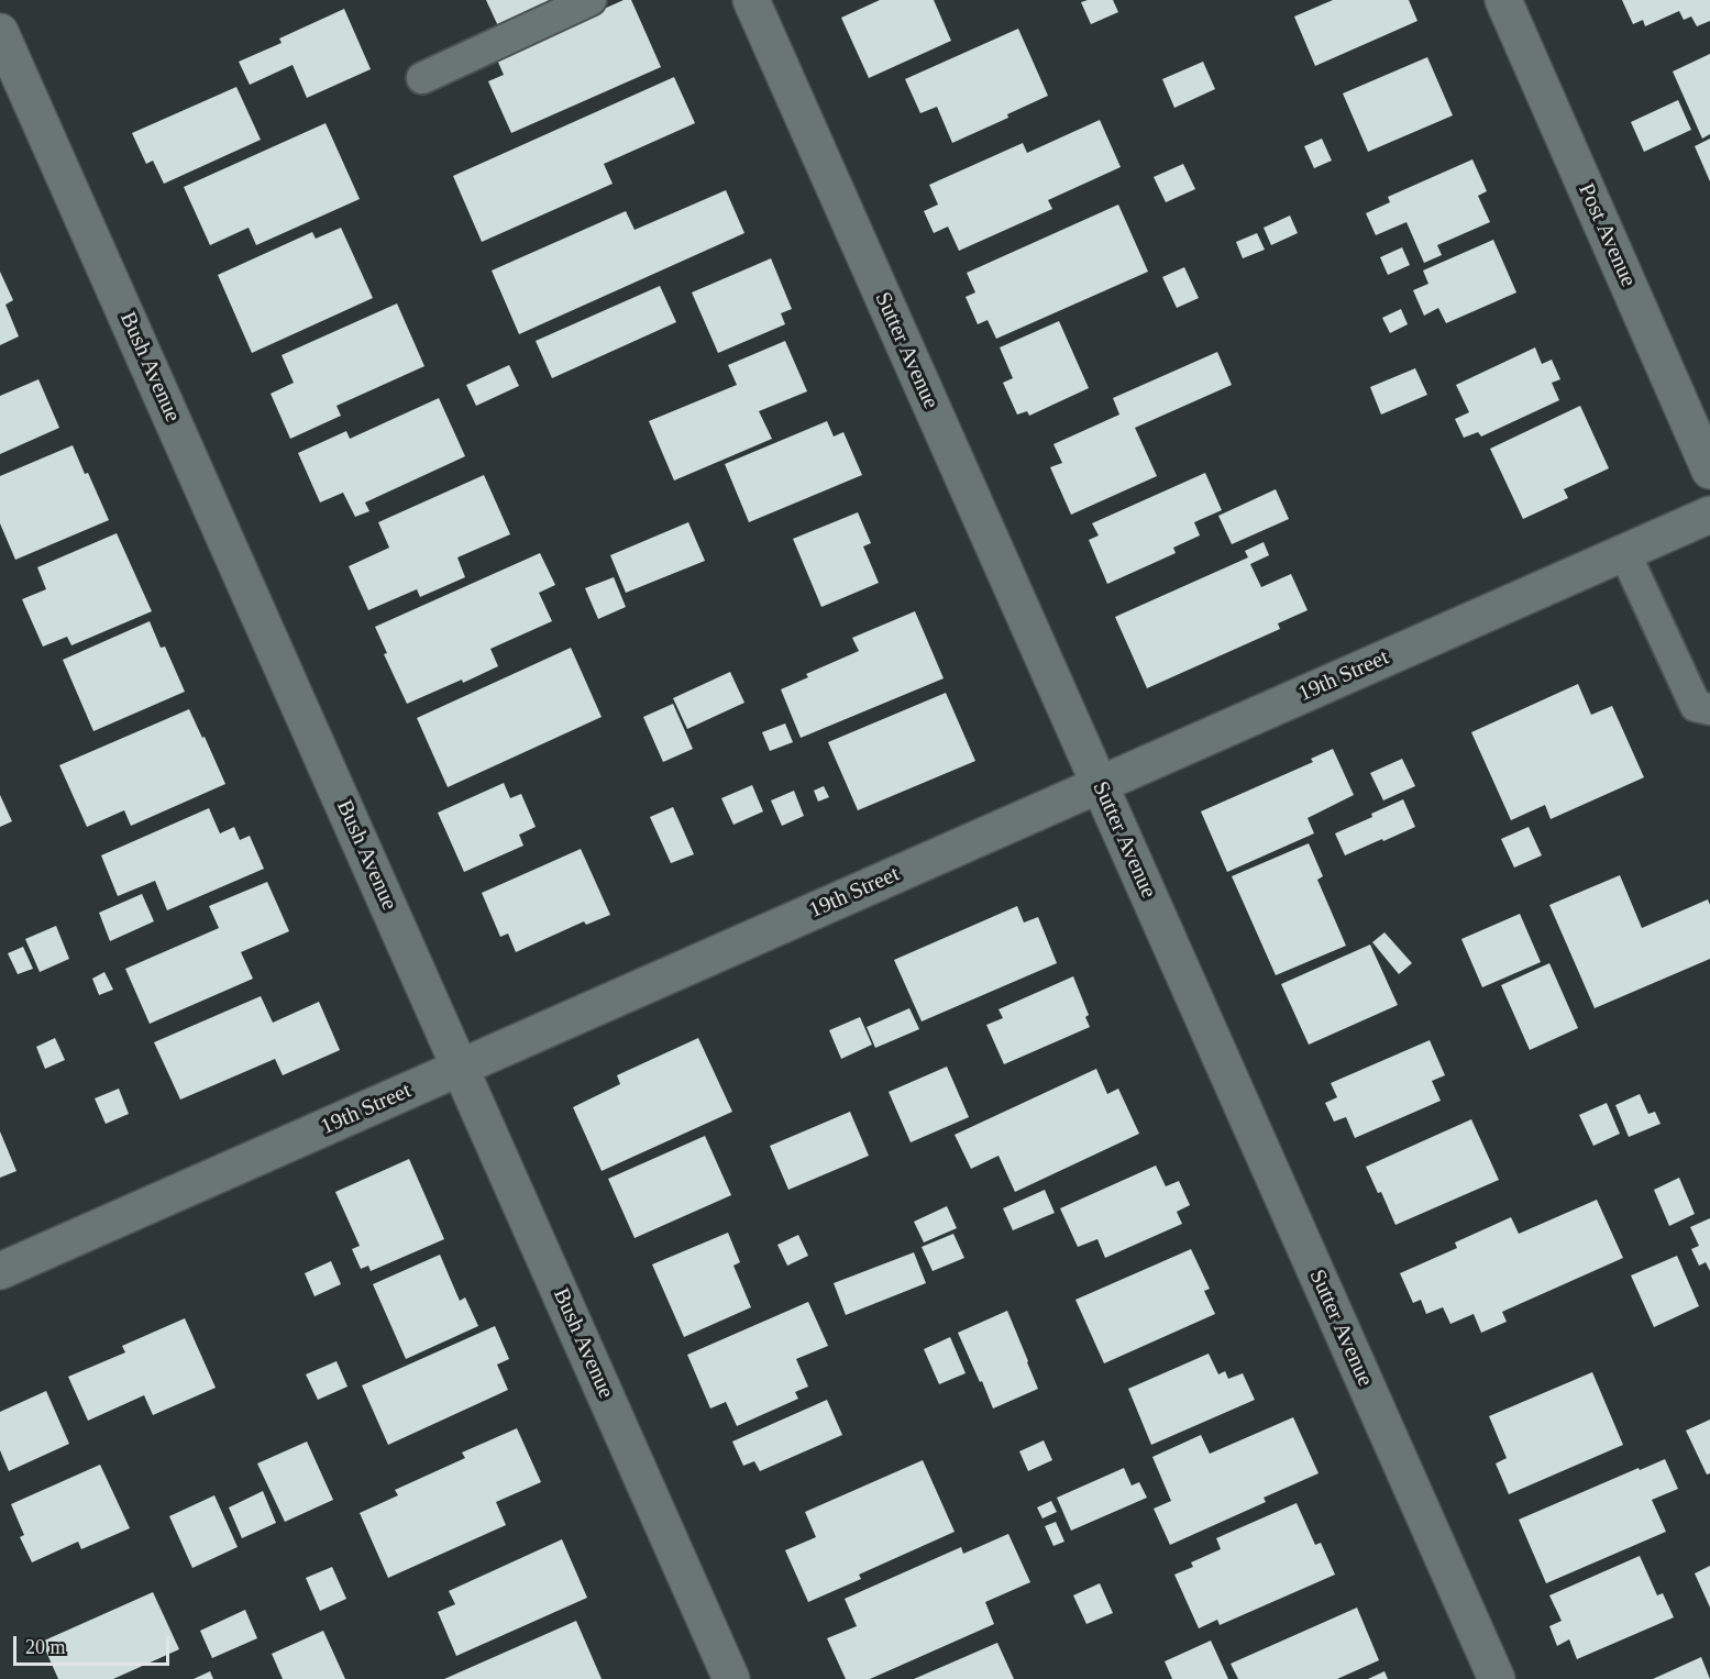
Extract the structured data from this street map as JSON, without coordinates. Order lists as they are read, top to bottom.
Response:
{
  "streets": {
    "street": [
      "Post Avenue",
      "Sutter Avenue",
      "Bush Avenue",
      "19th Street"
    ]
  },
  "crossings": [
    ["Sutter Avenue", "19th Street"],
    ["Bush Avenue", "19th Street"]
  ],
  "scale_bar": "20 m"
}
